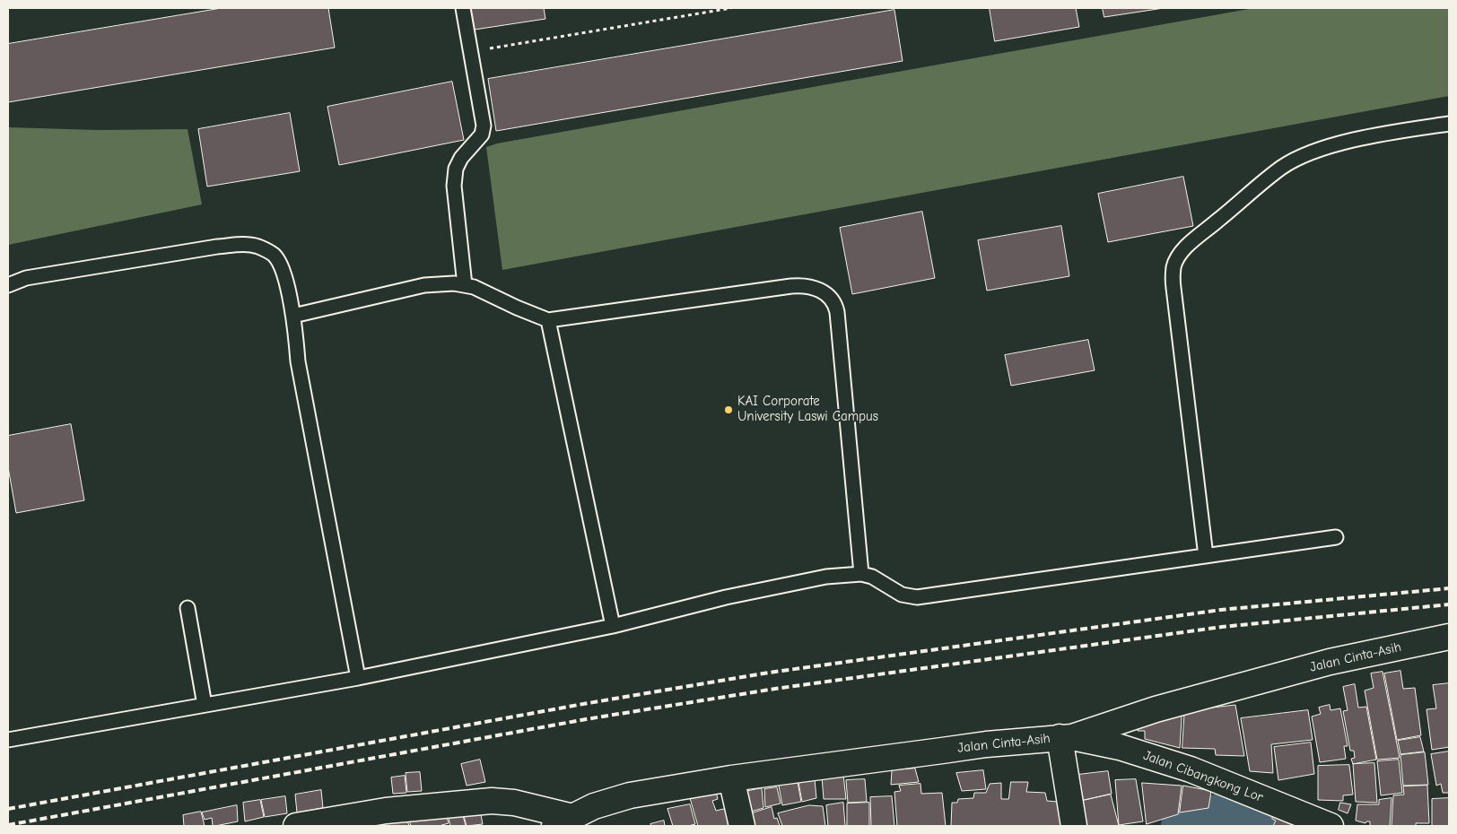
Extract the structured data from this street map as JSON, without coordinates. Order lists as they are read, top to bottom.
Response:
{
  "streets": {
    "street": ["Jalan Cinta-Asih", "Jalan Cibangkong Lor"]
  },
  "crossings": [
    ["Jalan Cinta-Asih", "Jalan Cibangkong Lor"]
  ],
  "places": ["KAI Corporate University Laswi Campus"]
}
